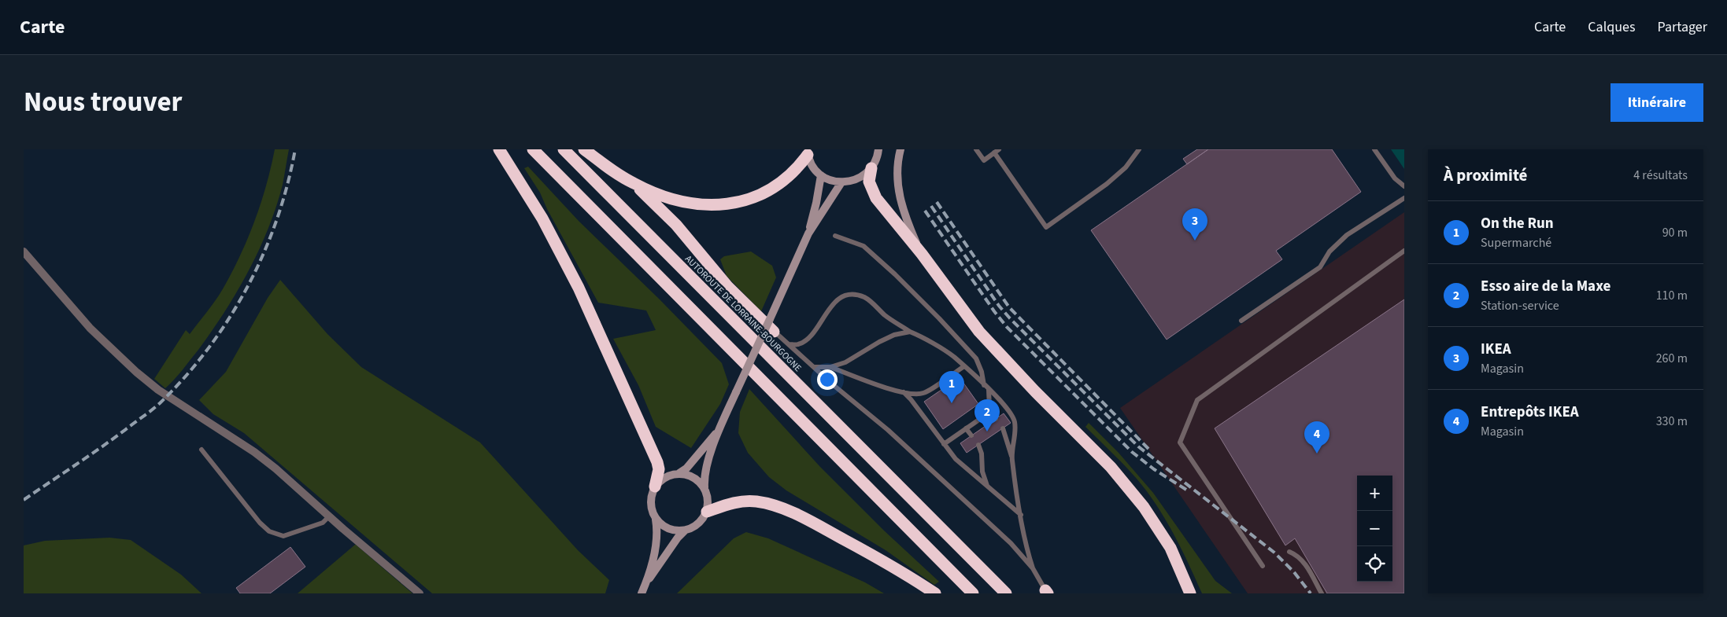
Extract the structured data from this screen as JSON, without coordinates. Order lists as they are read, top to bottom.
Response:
{
  "streets": {
    "highway": ["AUTOROUTE DE LORRAINE-BOURGOGNE"]
  },
  "page": {
    "header": "Carte",
    "nav": ["Carte", "Calques", "Partager"],
    "title": "Nous trouver",
    "buttons": "Itinéraire",
    "heading": ["À proximité", "4 résultats"],
    "list": [
      {
        "mark": "1",
        "name": "On the Run",
        "note": "Supermarché",
        "value": "90 m"
      },
      {
        "mark": "2",
        "name": "Esso aire de la Maxe",
        "note": "Station-service",
        "value": "110 m"
      },
      {
        "mark": "3",
        "name": "IKEA",
        "note": "Magasin",
        "value": "260 m"
      },
      {
        "mark": "4",
        "name": "Entrepôts IKEA",
        "note": "Magasin",
        "value": "330 m"
      }
    ],
    "pins": [
      "3",
      "1",
      "2",
      "4"
    ],
    "map_buttons": ["+", "−"]
  }
}
